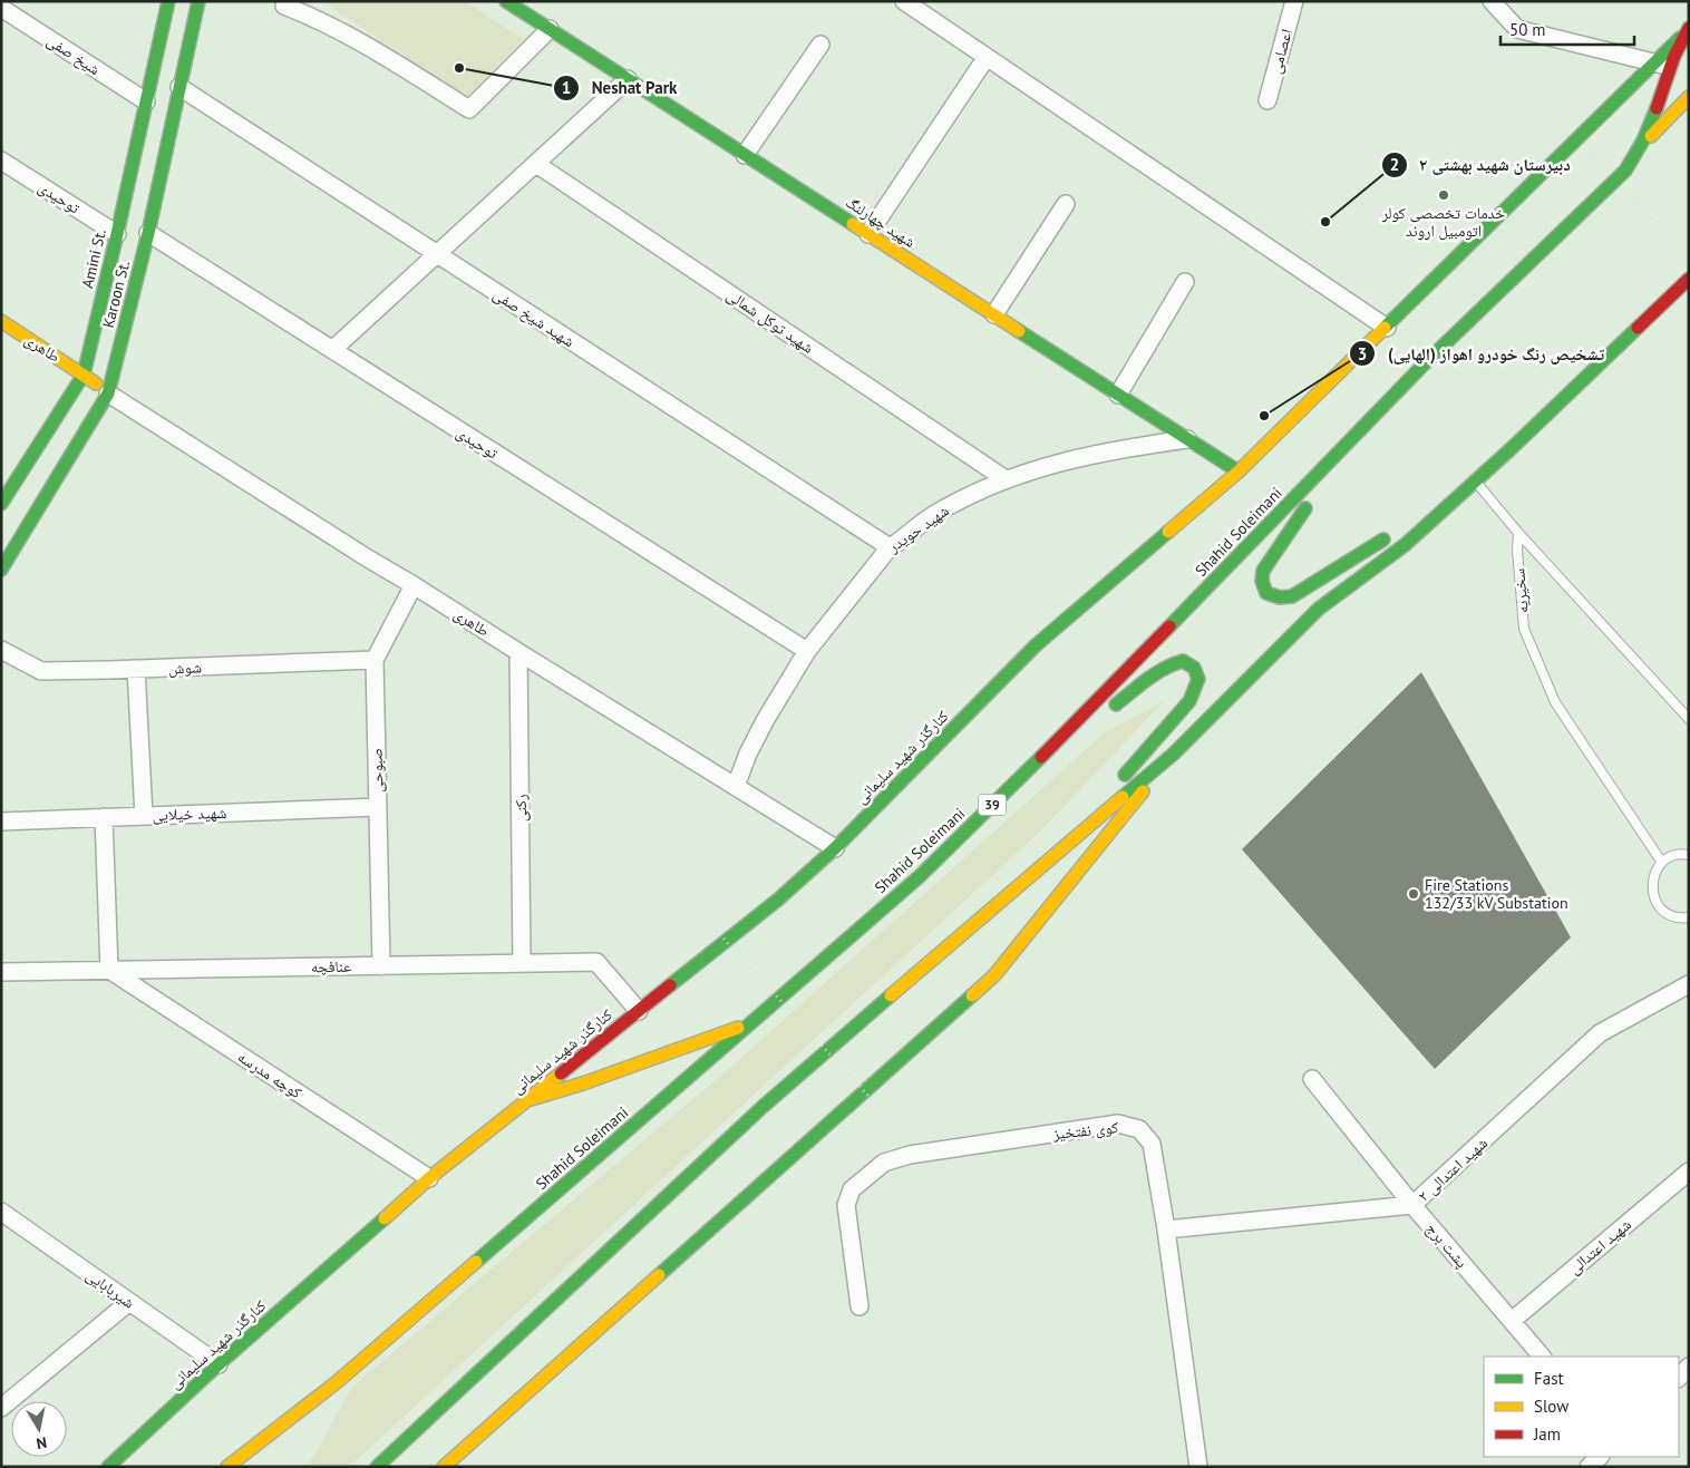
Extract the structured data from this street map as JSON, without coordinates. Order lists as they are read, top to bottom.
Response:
{
  "streets": {
    "main road": [
      "شهید چهارلنگ",
      "Amini St.",
      "Karoon St.",
      "طاهری",
      "Shahid Soleimani",
      "کنارگذر شهید سلیمانی",
      "39"
    ],
    "street": [
      "اعصامی",
      "شیخ صفی",
      "توحیدی",
      "شهید شیخ صفی",
      "شهید توکل شمالی",
      "شهید حویدر",
      "شوش",
      "صبوحی",
      "رکنی",
      "شهید خیلایی",
      "عنافچه",
      "کوچه مدرسه",
      "کوی نفتخیز",
      "شهید اعتدالی ۲",
      "پشت برج",
      "شهید اعتدالی",
      "شیربابایی"
    ],
    "lane": ["سخیریه"]
  },
  "crossings": [
    ["شیخ صفی", "Amini St."],
    ["توحیدی", "Amini St."],
    ["توحیدی", "Karoon St."],
    ["توحیدی", "شهید حویدر"],
    ["شهید چهارلنگ", "شهید حویدر"],
    ["شهید چهارلنگ", "کنارگذر شهید سلیمانی"],
    ["Amini St.", "طاهری"],
    ["Karoon St.", "شهید شیخ صفی"],
    ["Karoon St.", "طاهری"],
    ["شهید شیخ صفی", "شهید حویدر"],
    ["شهید توکل شمالی", "شهید حویدر"],
    ["طاهری", "شهید حویدر"],
    ["طاهری", "کنارگذر شهید سلیمانی"],
    ["طاهری", "صبوحی"],
    ["طاهری", "رکنی"],
    ["Shahid Soleimani", "39"],
    ["شوش", "صبوحی"],
    ["کنارگذر شهید سلیمانی", "39"],
    ["کنارگذر شهید سلیمانی", "عنافچه"],
    ["کنارگذر شهید سلیمانی", "کوچه مدرسه"],
    ["کنارگذر شهید سلیمانی", "شیربابایی"],
    ["صبوحی", "شهید خیلایی"],
    ["صبوحی", "عنافچه"],
    ["رکنی", "عنافچه"],
    ["عنافچه", "کوچه مدرسه"],
    ["کوی نفتخیز", "شهید اعتدالی ۲"],
    ["شهید اعتدالی ۲", "پشت برج"],
    ["پشت برج", "شهید اعتدالی"]
  ],
  "places": [
    "Neshat Park",
    "خدمات تخصصی کولر اتومبیل اروند",
    "دبیرستان شهید بهشتی ۲",
    "تشخیص رنگ خودرو اهواز (الهایی)",
    "Fire Stations 132/33 kV Substation"
  ],
  "legend": ["Fast", "Slow", "Jam"],
  "scale_bar": "50 m",
  "north": "bottom"
}
